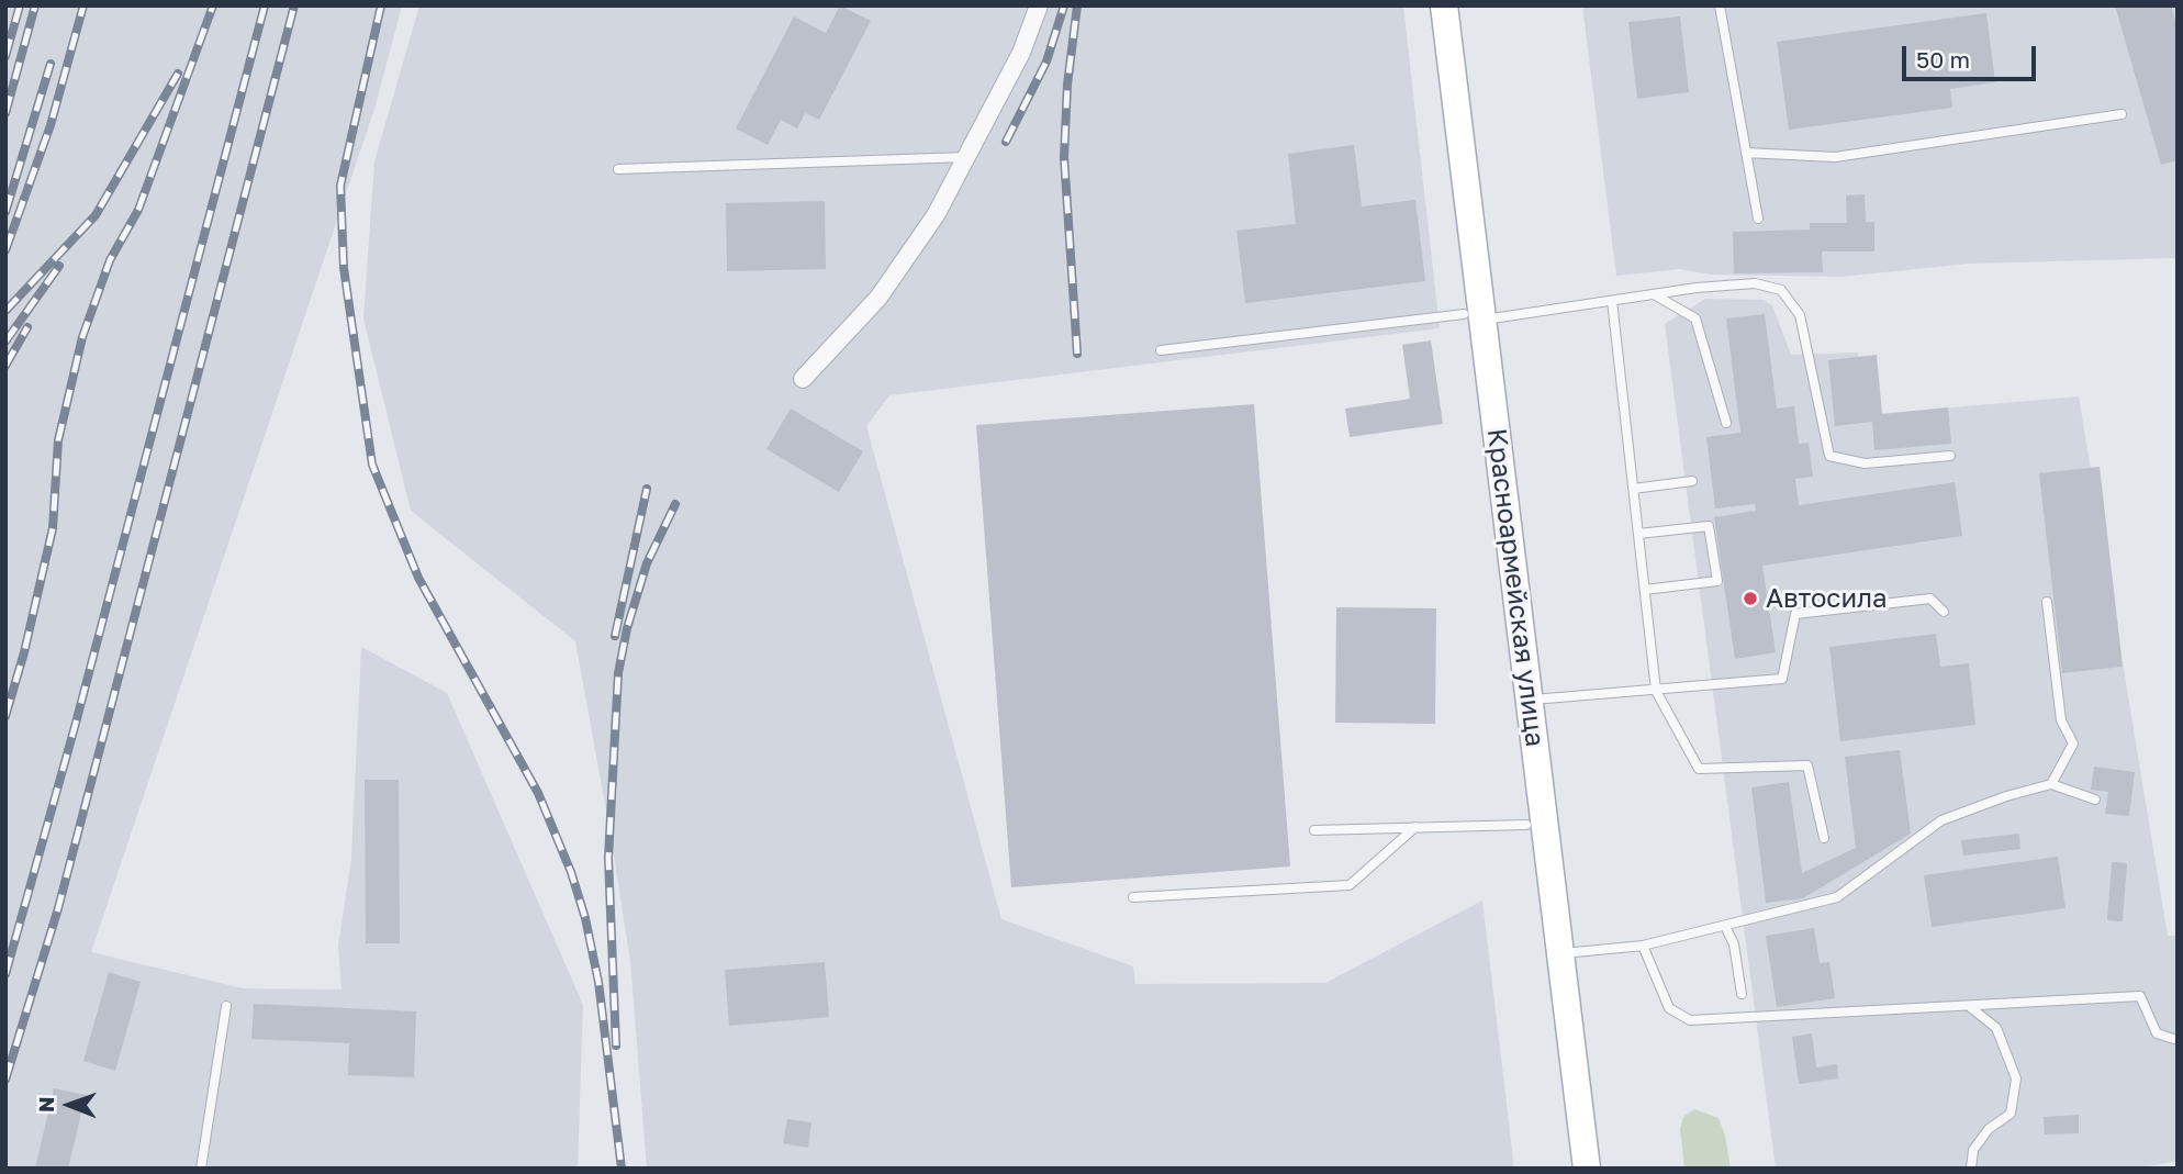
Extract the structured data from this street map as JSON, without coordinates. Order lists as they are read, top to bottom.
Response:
{
  "streets": {
    "main road": ["Красноармейская улица"]
  },
  "places": ["Автосила"],
  "scale_bar": "50 m",
  "north": "left"
}
